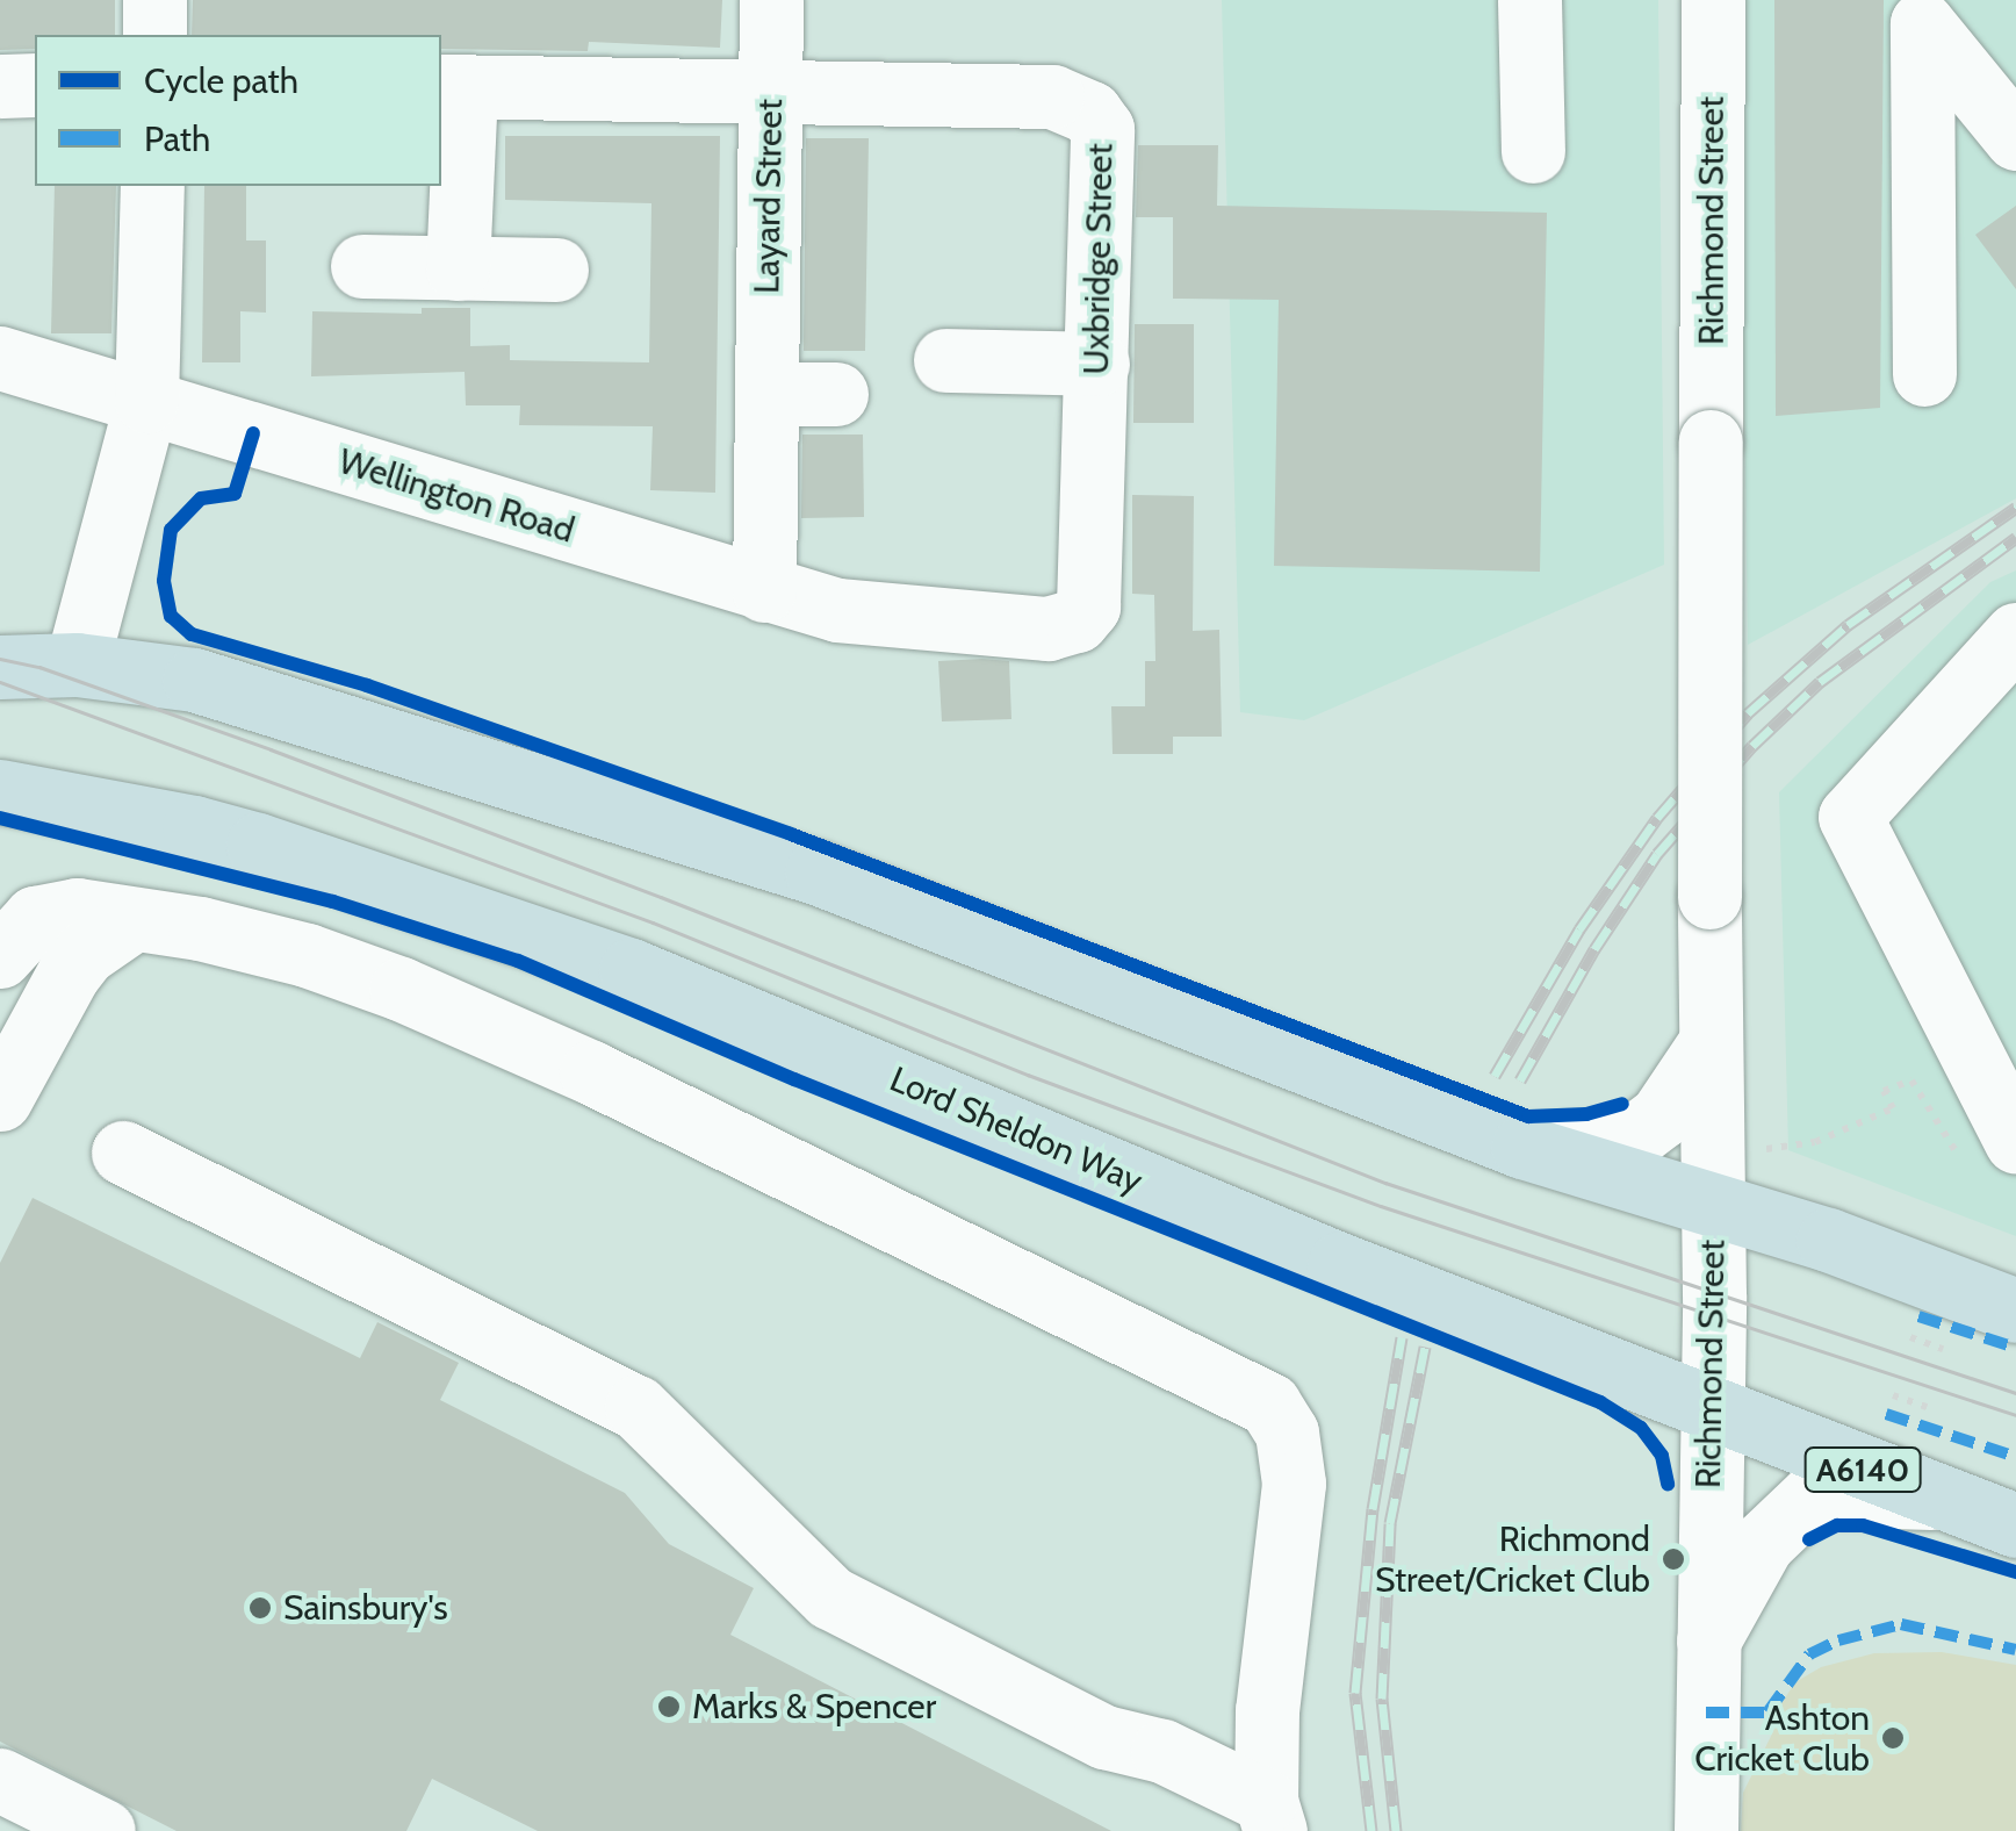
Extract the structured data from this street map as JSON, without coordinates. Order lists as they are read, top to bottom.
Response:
{
  "streets": {
    "highway": ["Lord Sheldon Way", "A6140"],
    "street": [
      "Layard Street",
      "Richmond Street",
      "Uxbridge Street",
      "Wellington Road"
    ]
  },
  "crossings": [
    ["Layard Street", "Uxbridge Street"],
    ["Layard Street", "Wellington Road"],
    ["Richmond Street", "Lord Sheldon Way"],
    ["Uxbridge Street", "Wellington Road"]
  ],
  "places": [
    "Richmond Street/Cricket Club",
    "Sainsbury's",
    "Marks & Spencer",
    "Ashton Cricket Club"
  ],
  "legend": ["Cycle path", "Path"]
}
